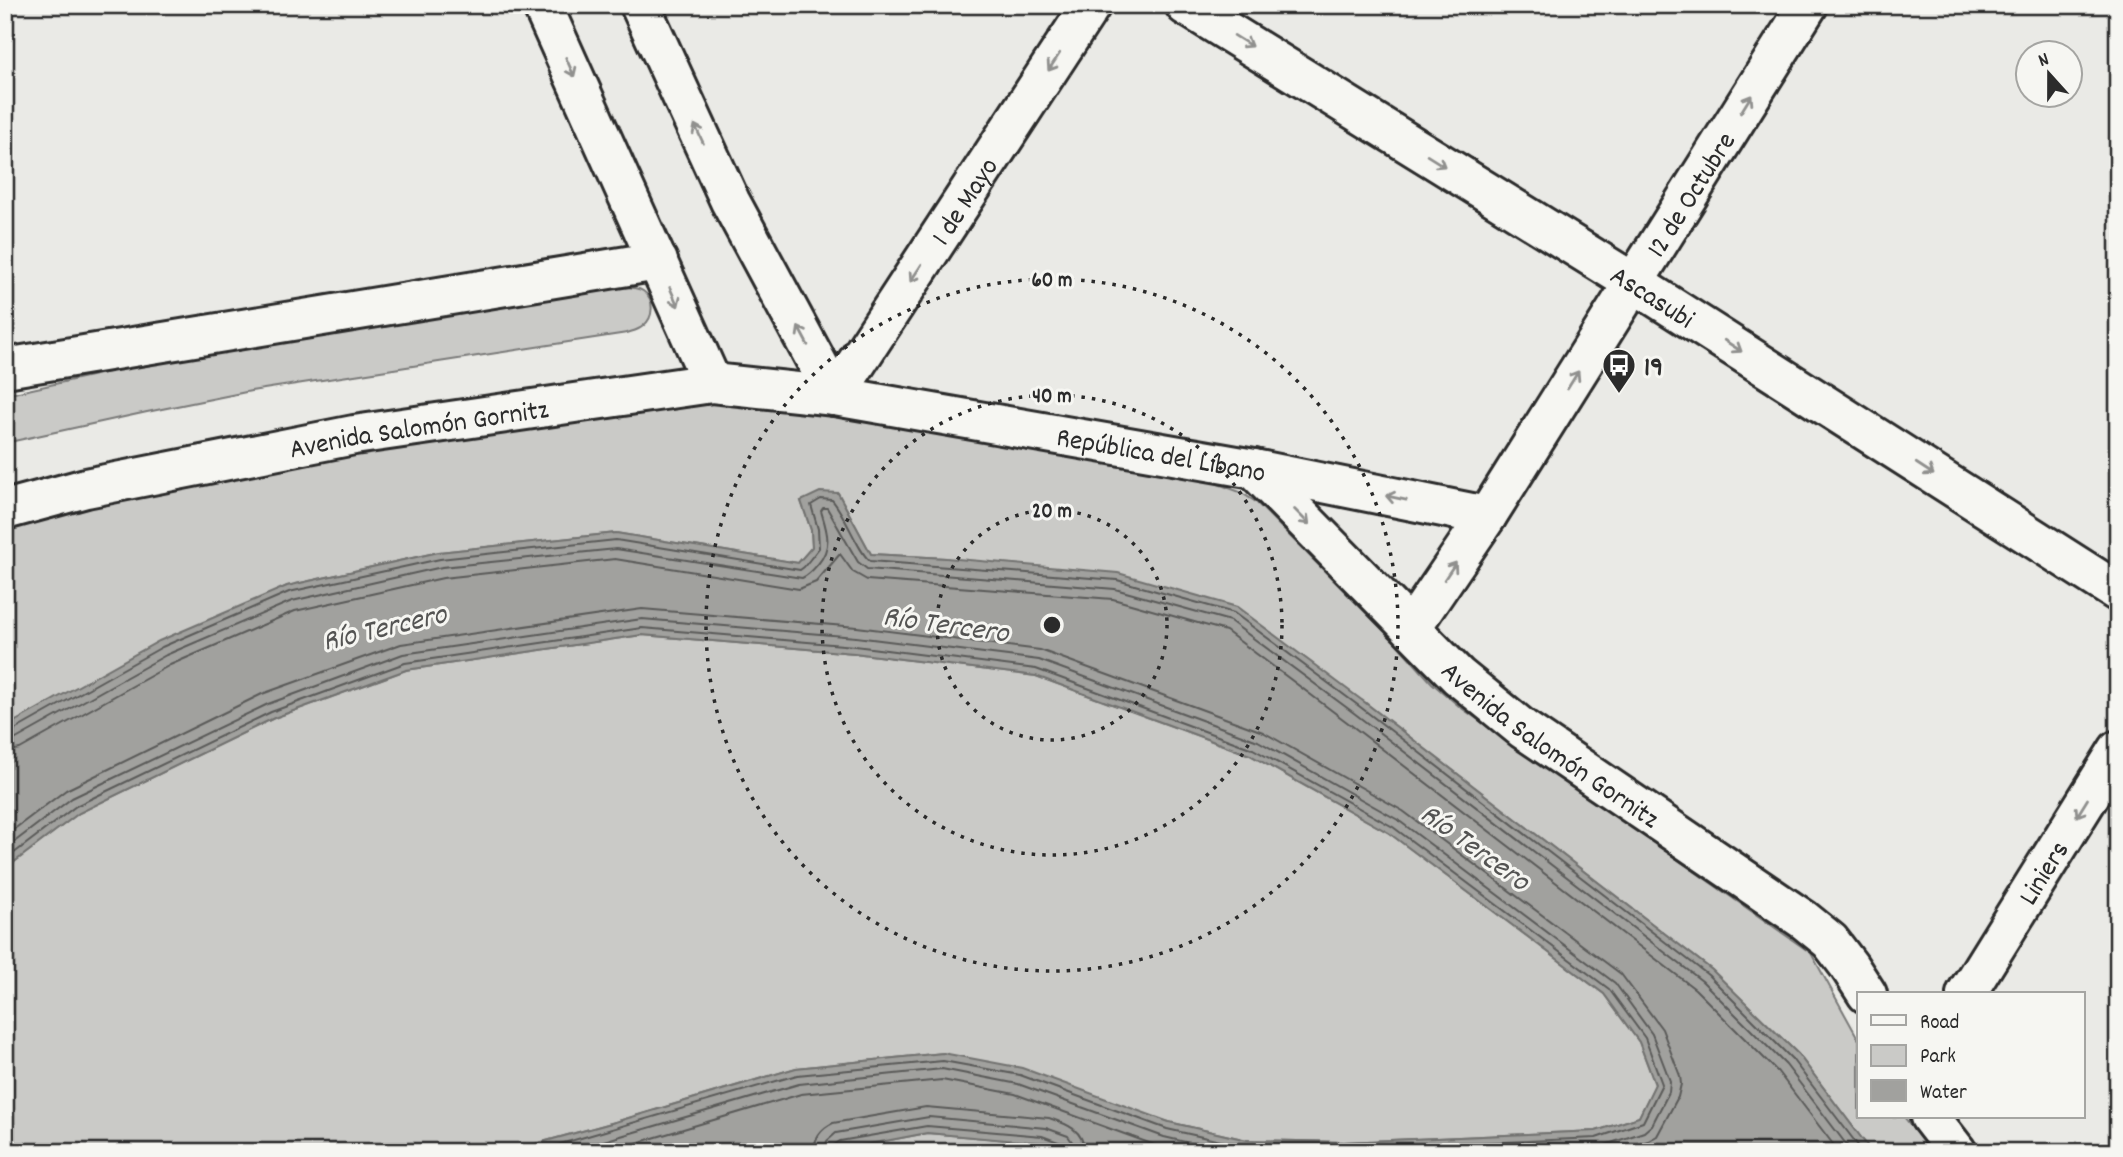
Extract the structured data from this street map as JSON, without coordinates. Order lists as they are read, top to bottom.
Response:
{
  "streets": {
    "street": [
      "12 de Octubre",
      "1 de Mayo",
      "Ascasubi",
      "Avenida Salomón Gornitz",
      "República del Líbano",
      "Liniers"
    ]
  },
  "crossings": [
    ["12 de Octubre", "Ascasubi"],
    ["12 de Octubre", "Avenida Salomón Gornitz"],
    ["12 de Octubre", "República del Líbano"],
    ["1 de Mayo", "Avenida Salomón Gornitz"],
    ["1 de Mayo", "República del Líbano"],
    ["Avenida Salomón Gornitz", "República del Líbano"]
  ],
  "one_way": [
    "12 de Octubre",
    "1 de Mayo",
    "Ascasubi",
    "República del Líbano",
    "Liniers"
  ],
  "water": ["Río Tercero"],
  "places": {
    "bus stop": ["19"]
  },
  "legend": ["Road", "Park", "Water"],
  "north": "top",
  "rings": ["60 m", "40 m", "20 m"]
}
